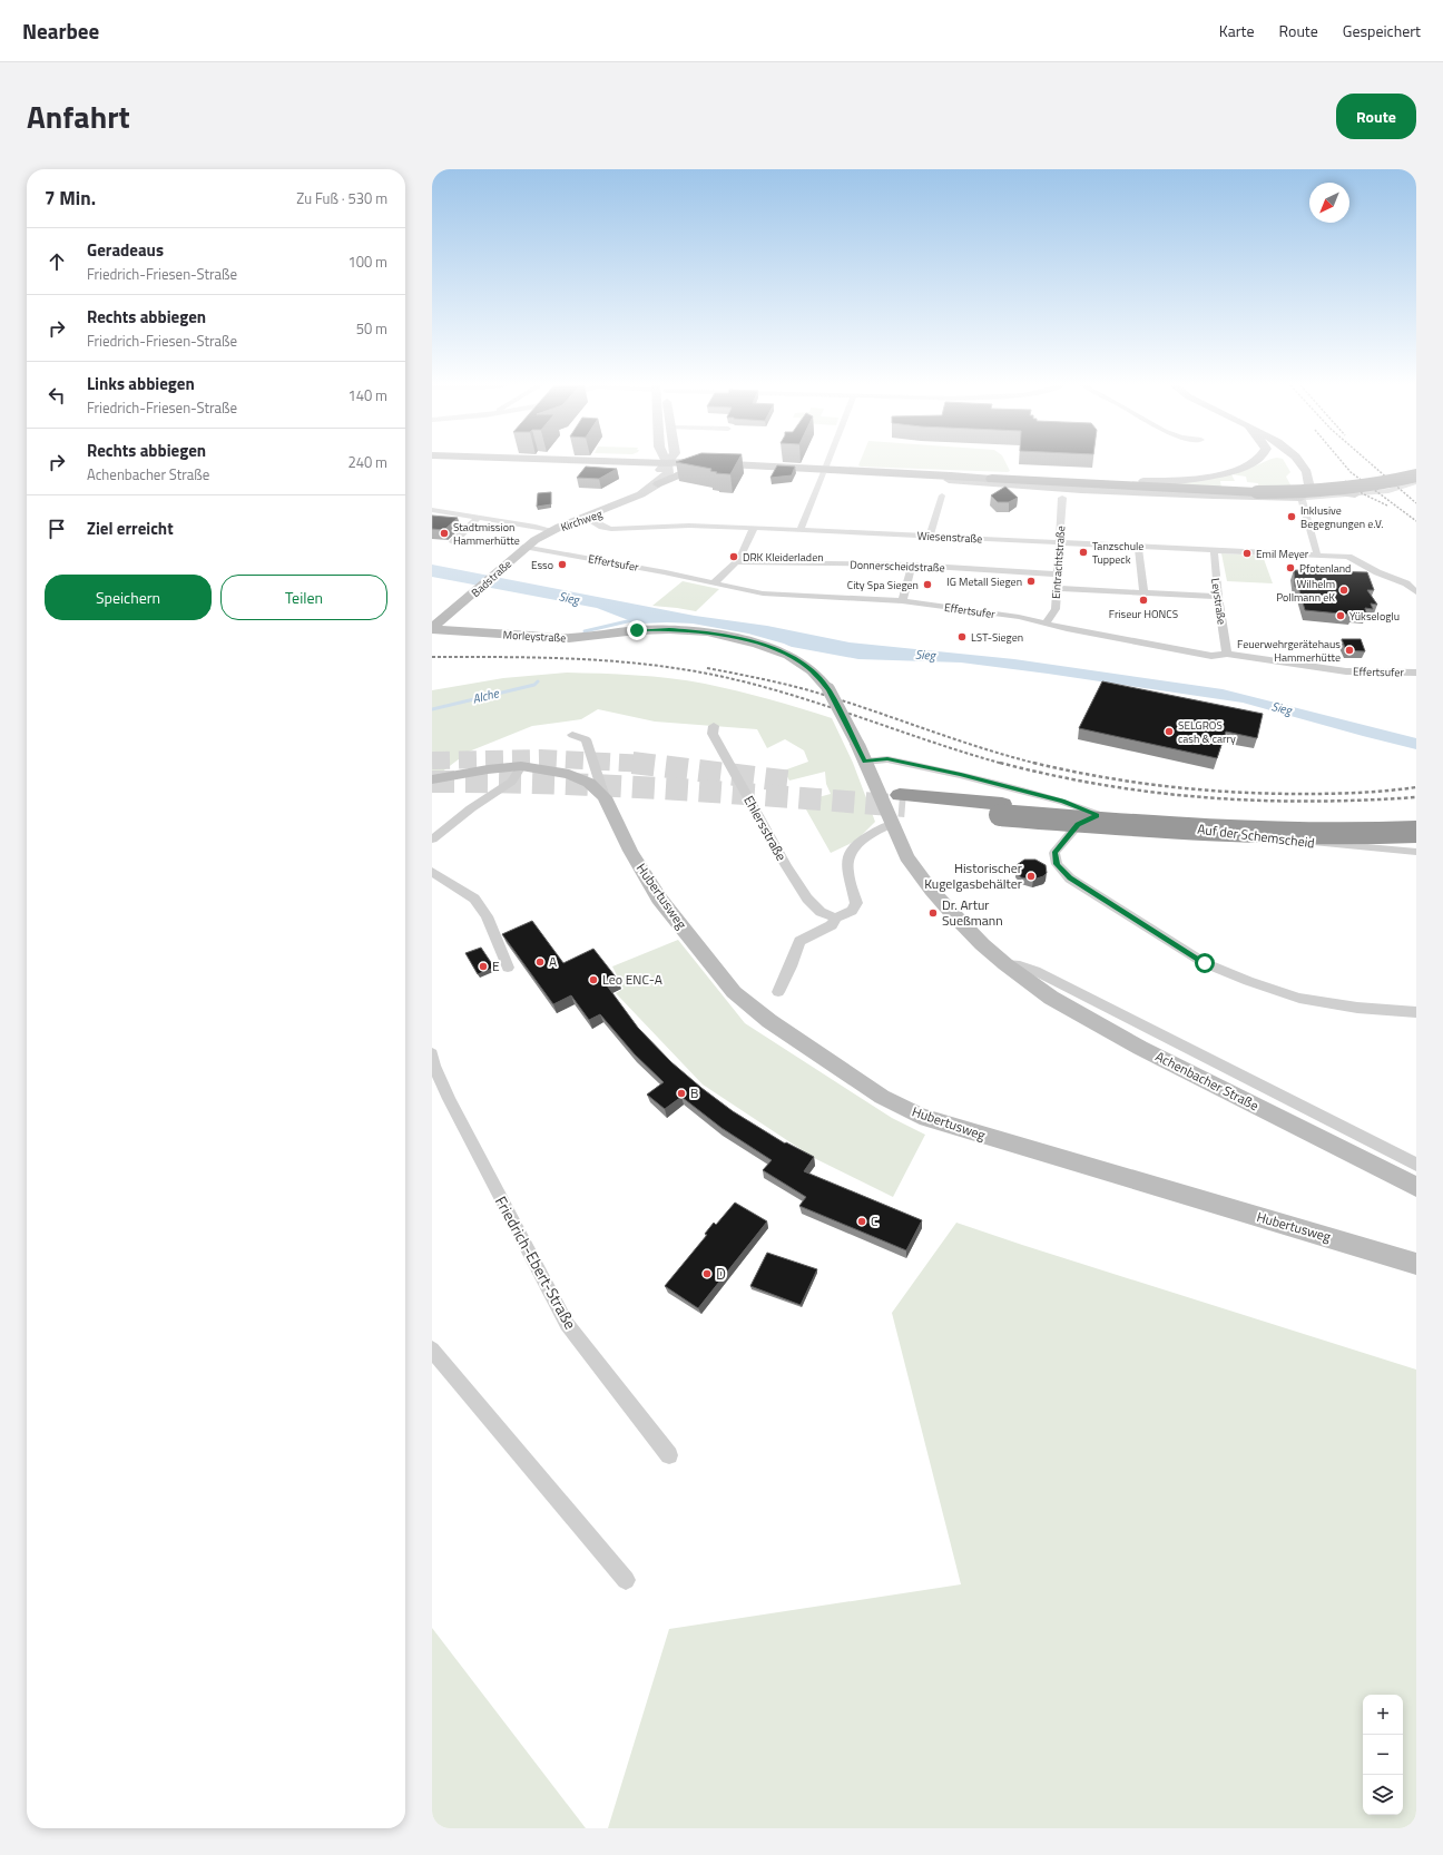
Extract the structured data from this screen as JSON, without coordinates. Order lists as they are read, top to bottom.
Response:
{
  "streets": {
    "main road": [
      "Kirchweg",
      "Badstraße",
      "Morleystraße",
      "Hubertusweg",
      "Achenbacher Straße"
    ],
    "street": [
      "Wiesenstraße",
      "Effertsufer",
      "Eintrachtstraße",
      "Donnerscheidstraße",
      "Leystraße",
      "Ehlersstraße",
      "Auf der Schemscheid",
      "Friedrich-Ebert-Straße"
    ]
  },
  "crossings": [
    ["Kirchweg", "Wiesenstraße"],
    ["Kirchweg", "Badstraße"],
    ["Wiesenstraße", "Eintrachtstraße"],
    ["Wiesenstraße", "Leystraße"],
    ["Effertsufer", "Eintrachtstraße"],
    ["Effertsufer", "Badstraße"],
    ["Effertsufer", "Leystraße"],
    ["Eintrachtstraße", "Donnerscheidstraße"],
    ["Badstraße", "Morleystraße"],
    ["Morleystraße", "Achenbacher Straße"],
    ["Auf der Schemscheid", "Achenbacher Straße"]
  ],
  "water": ["Sieg", "Alche"],
  "places": [
    "Inklusive Begegnungen e.V.",
    "Stadtmission Hammerhütte",
    "Tanzschule Tuppeck",
    "Emil Meyer",
    "DRK Kleiderladen",
    "Esso",
    "Pfotenland",
    "IG Metall Siegen",
    "City Spa Siegen",
    "Wilhelm Pollmann eK",
    "Friseur HONCS",
    "Yükseloglu",
    "LST-Siegen",
    "Feuerwehrgerätehaus Hammerhütte",
    "SELGROS cash & carry",
    "Historischer Kugelgasbehälter",
    "Dr. Artur Sueßmann",
    "A",
    "E",
    "Leo ENC-A",
    "B",
    "C",
    "D"
  ],
  "north": "bottom left",
  "page": {
    "header": "Nearbee",
    "nav": ["Karte", "Route", "Gespeichert"],
    "title": "Anfahrt",
    "buttons": [
      "Route",
      ["Speichern", "Teilen"]
    ],
    "heading": ["7 Min.", "Zu Fuß · 530 m"],
    "list": [
      ["Geradeaus", "Friedrich-Friesen-Straße", "100 m"],
      ["Rechts abbiegen", "Friedrich-Friesen-Straße", "50 m"],
      ["Links abbiegen", "Friedrich-Friesen-Straße", "140 m"],
      ["Rechts abbiegen", "Achenbacher Straße", "240 m"],
      "Ziel erreicht"
    ],
    "map_buttons": ["+", "−"]
  }
}
